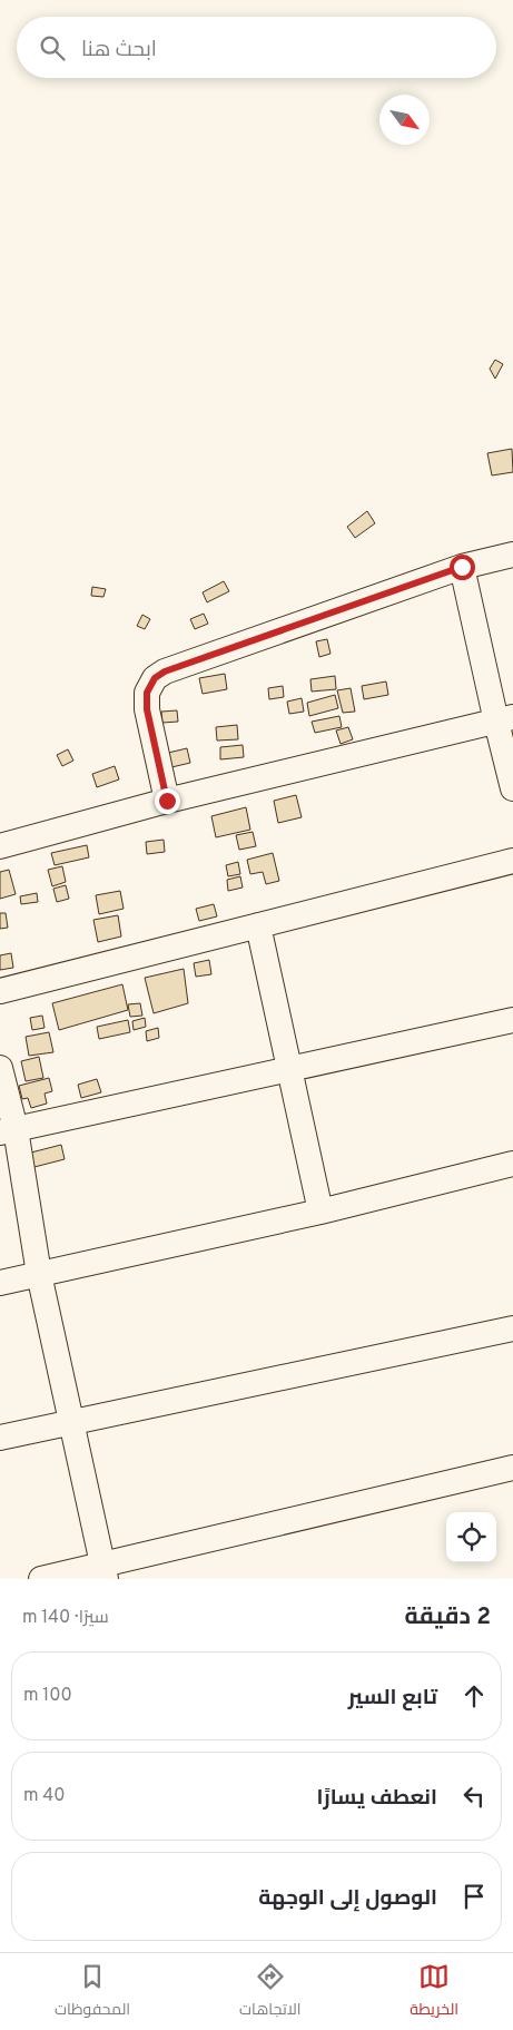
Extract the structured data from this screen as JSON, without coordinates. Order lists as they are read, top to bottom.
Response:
{
  "north": "bottom right",
  "page": {
    "search": "ابحث هنا",
    "heading": ["2 دقيقة", "سيرًا · 140 m"],
    "list": [
      ["تابع السير", "100 m"],
      ["انعطف يسارًا", "40 m"],
      "الوصول إلى الوجهة"
    ],
    "nav": ["الخريطة", "الاتجاهات", "المحفوظات"]
  }
}
